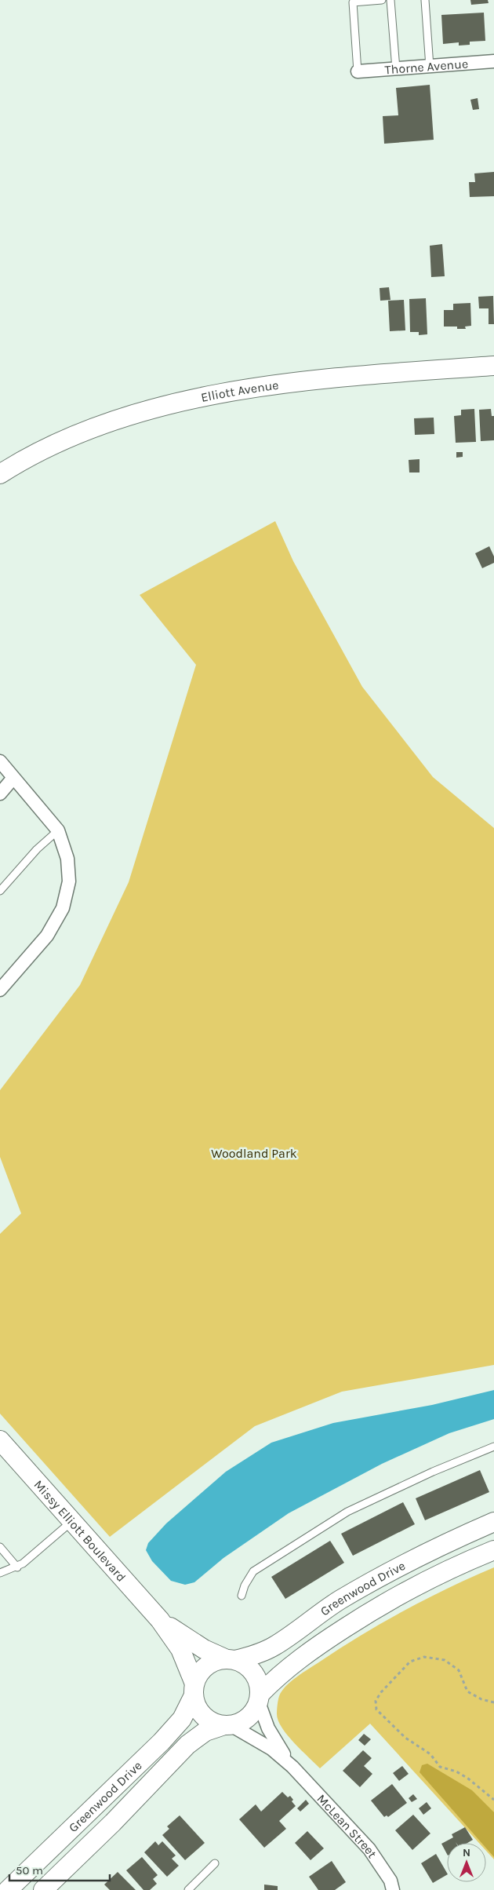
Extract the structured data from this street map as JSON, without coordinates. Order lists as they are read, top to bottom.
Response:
{
  "streets": {
    "street": [
      "Thorne Avenue",
      "Elliott Avenue",
      "Missy Elliott Boulevard",
      "Greenwood Drive",
      "McLean Street"
    ]
  },
  "crossings": [
    ["Missy Elliott Boulevard", "Greenwood Drive"],
    ["Missy Elliott Boulevard", "McLean Street"],
    ["Greenwood Drive", "McLean Street"]
  ],
  "parks": ["Woodland Park"],
  "scale_bar": "50 m",
  "north": "top"
}
